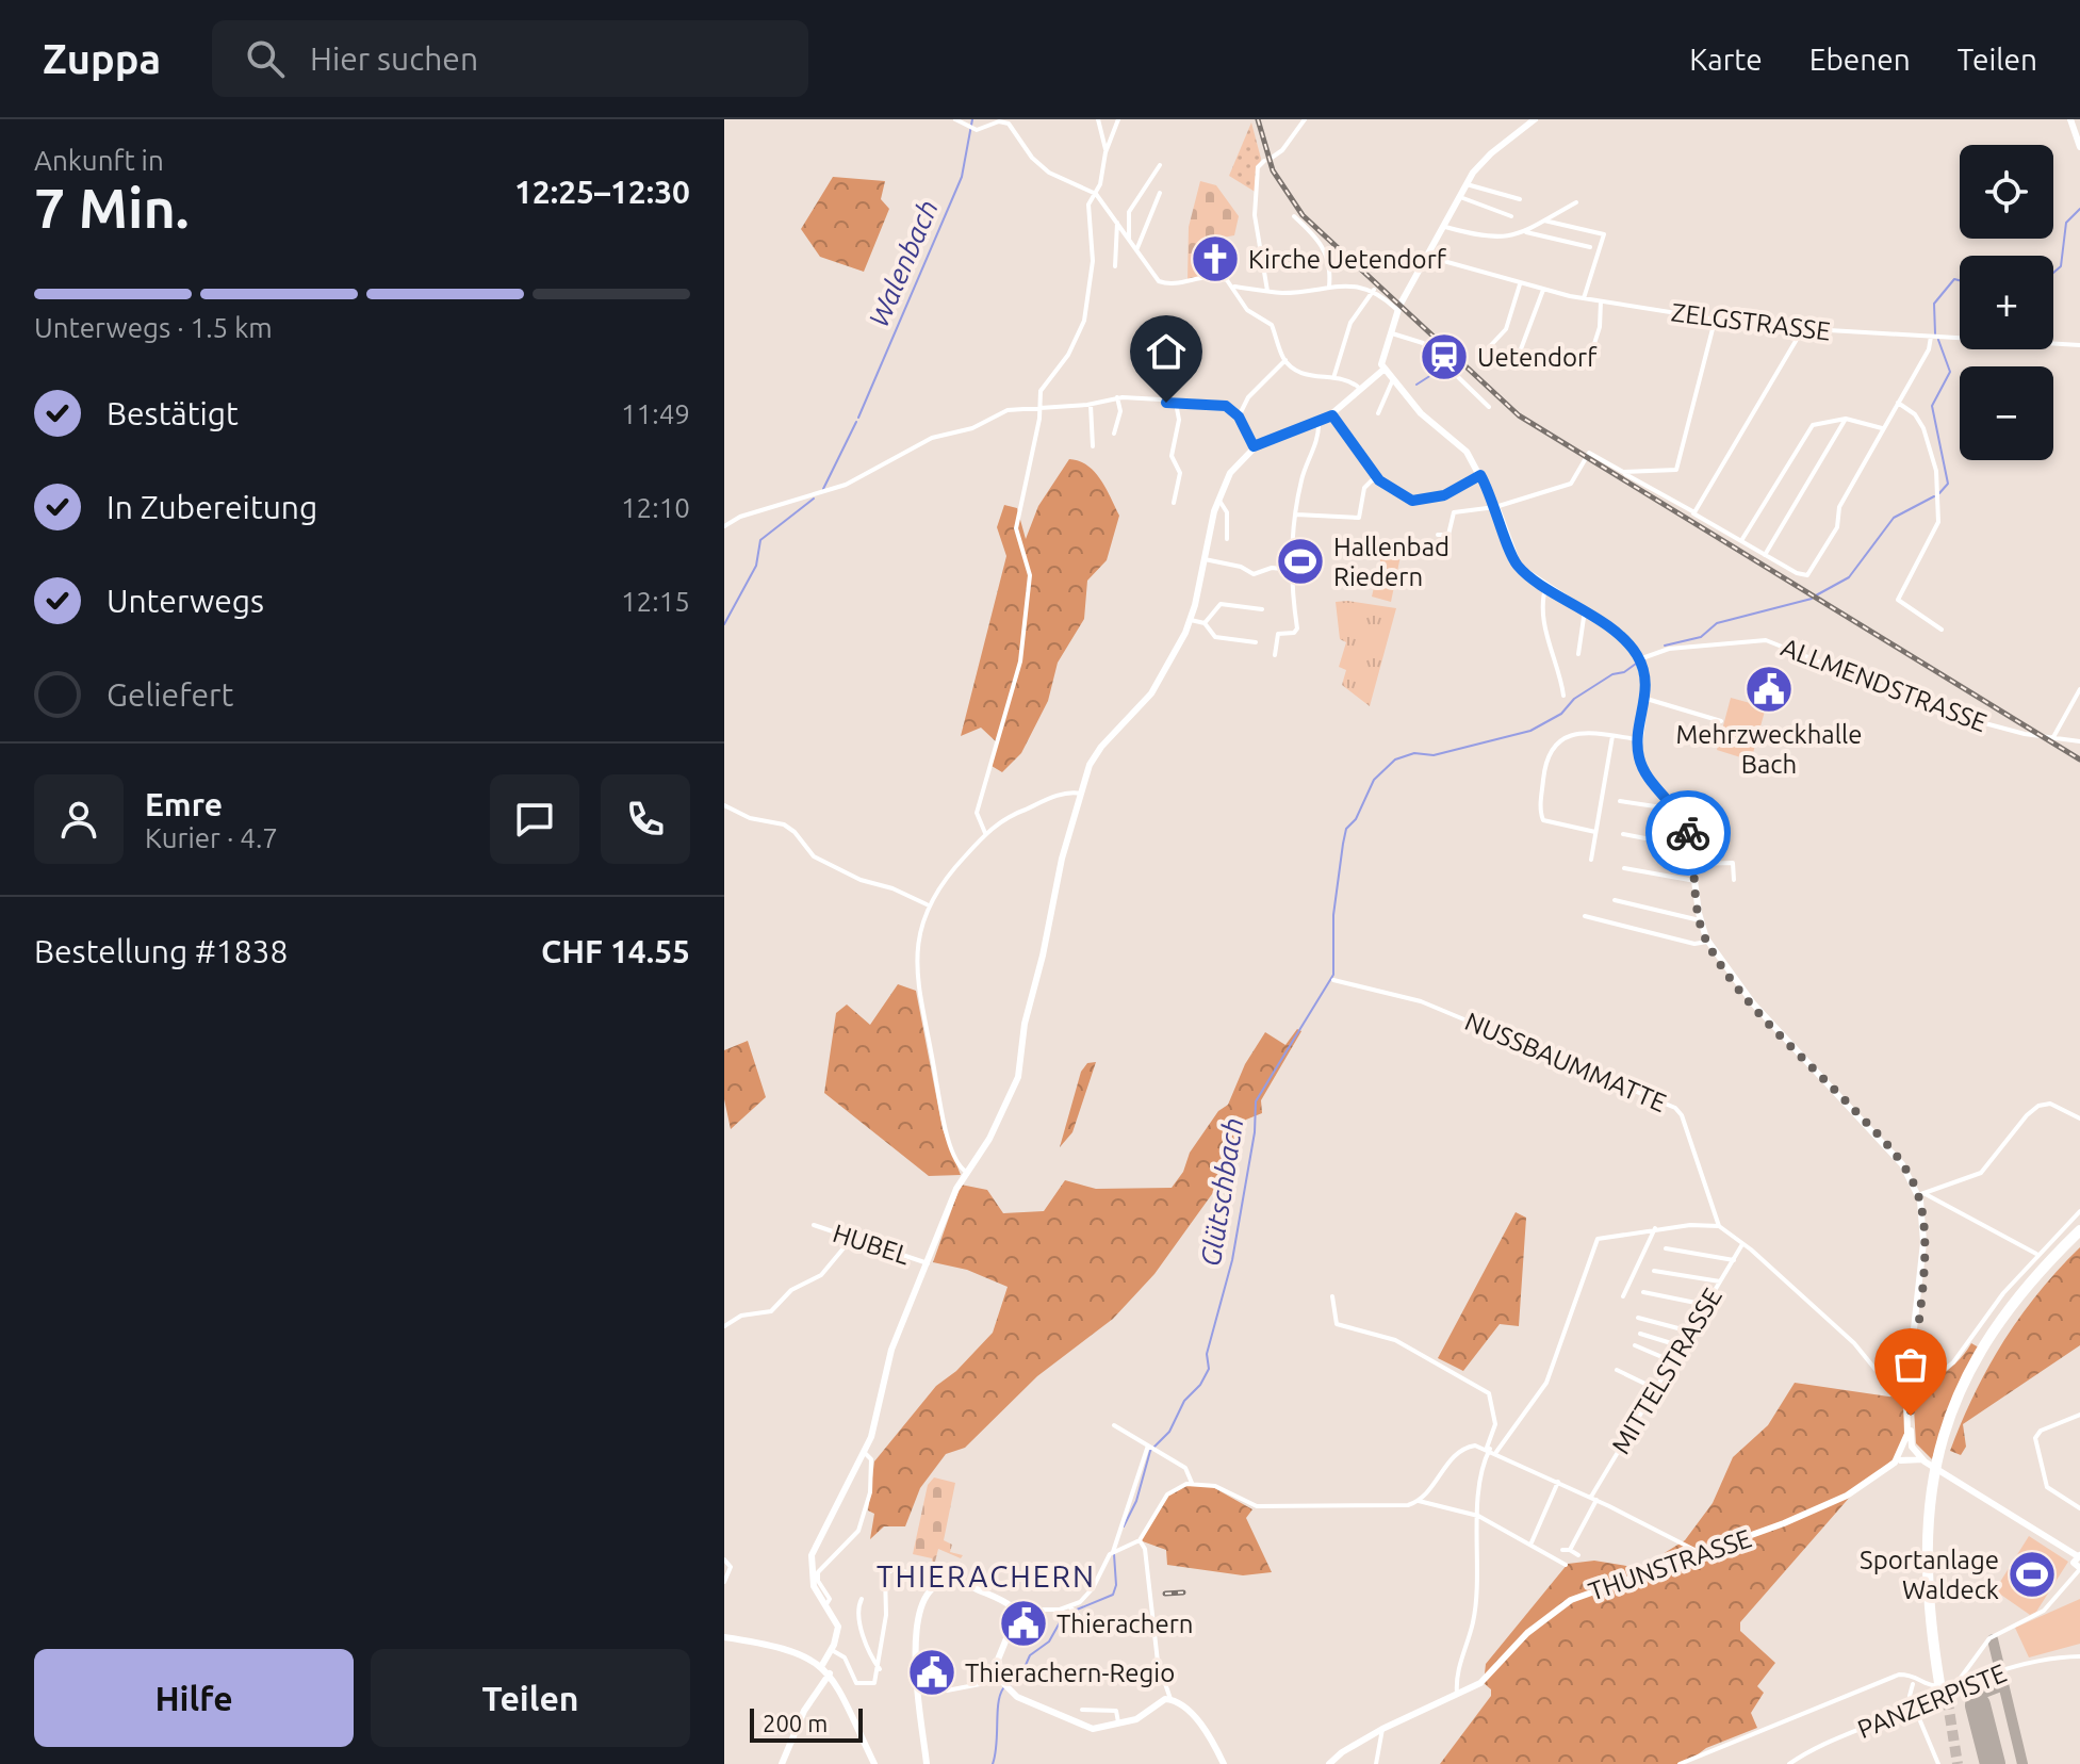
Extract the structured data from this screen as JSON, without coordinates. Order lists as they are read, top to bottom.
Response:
{
  "streets": {
    "street": [
      "ZELGSTRASSE",
      "ALLMENDSTRASSE",
      "NUSSBAUMMATTE",
      "HUBEL",
      "MITTELSTRASSE",
      "THUNSTRASSE",
      "PANZERPISTE"
    ]
  },
  "districts": ["THIERACHERN"],
  "water": ["Walenbach", "Glütschbach"],
  "places": {
    "church": ["Kirche Uetendorf"],
    "station": ["Uetendorf"],
    "sports": ["Hallenbad Riedern", "Sportanlage Waldeck"],
    "public building": ["Mehrzweckhalle Bach", "Thierachern", "Thierachern-Regio"]
  },
  "scale_bar": "200 m",
  "page": {
    "header": "Zuppa",
    "search": "Hier suchen",
    "nav": ["Karte", "Ebenen", "Teilen"],
    "heading": ["7 Min.", "Ankunft in", "12:25–12:30"],
    "panel": [
      "Emre",
      "Kurier · 4.7",
      "Bestellung #1838",
      "CHF 14.55"
    ],
    "map_buttons": ["+", "−"],
    "bar": "Unterwegs · 1.5 km",
    "list": [
      ["Bestätigt", "11:49"],
      ["In Zubereitung", "12:10"],
      ["Unterwegs", "12:15"],
      "Geliefert"
    ],
    "buttons": ["Hilfe", "Teilen"],
    "scale": "200 m"
  }
}
